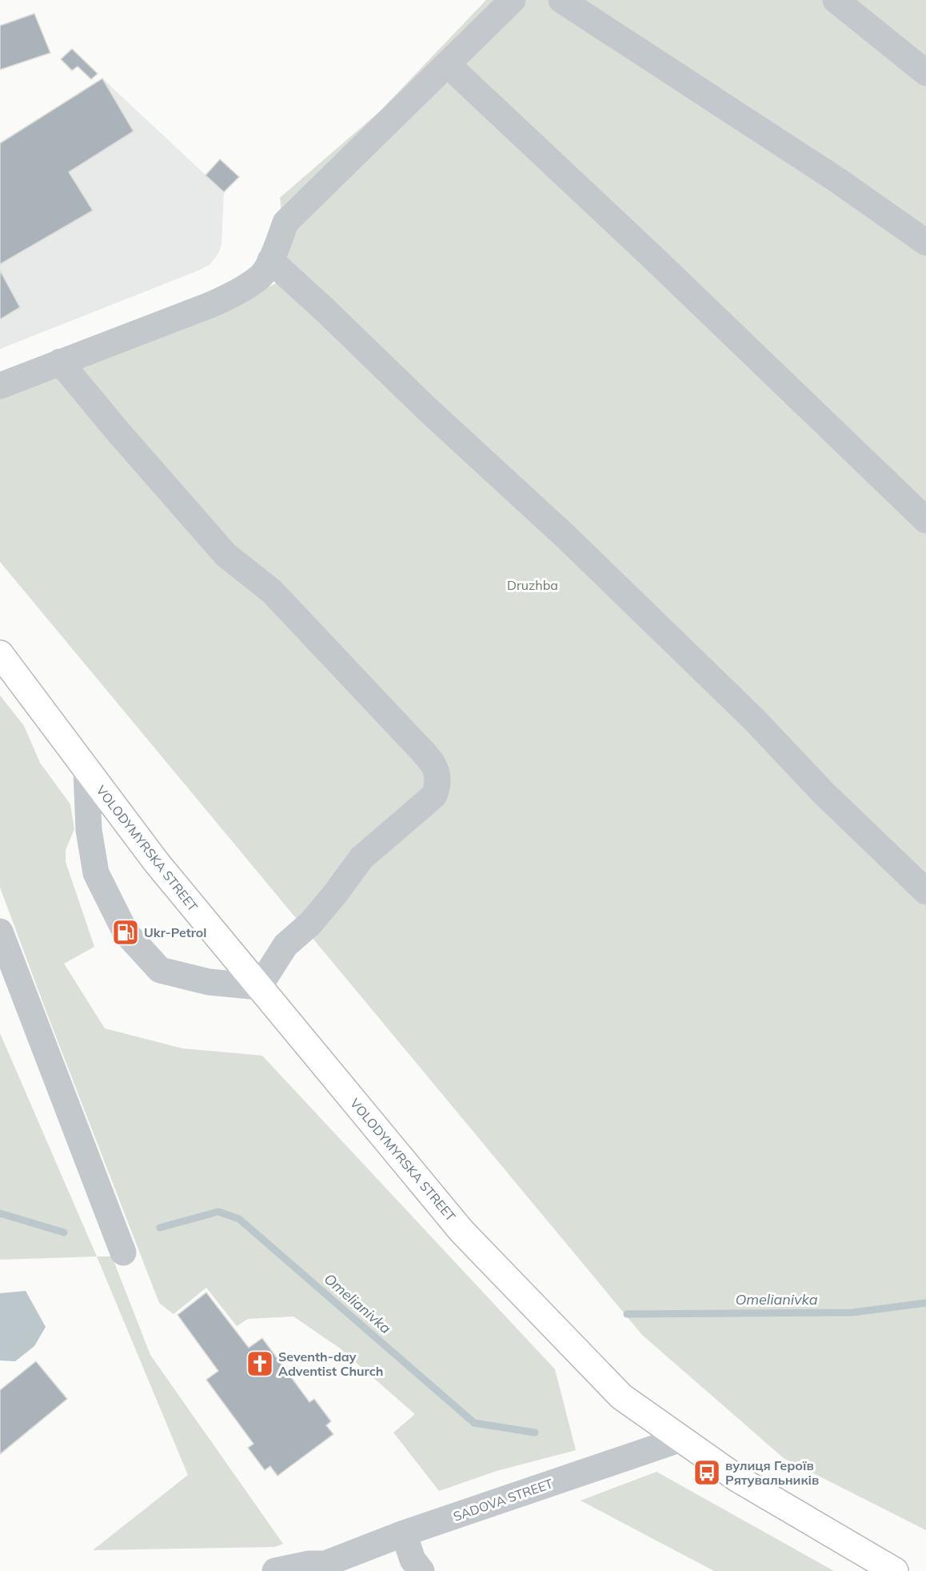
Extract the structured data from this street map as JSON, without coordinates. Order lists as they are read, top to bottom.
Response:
{
  "streets": {
    "main road": ["VOLODYMYRSKA STREET"],
    "street": ["SADOVA STREET"]
  },
  "crossings": [
    ["VOLODYMYRSKA STREET", "SADOVA STREET"]
  ],
  "water": ["Omelianivka"],
  "parks": ["Druzhba"],
  "places": {
    "fuel station": ["Ukr-Petrol"],
    "church": ["Seventh-day Adventist Church"],
    "bus stop": ["вулиця Героїв Рятувальників"]
  }
}
